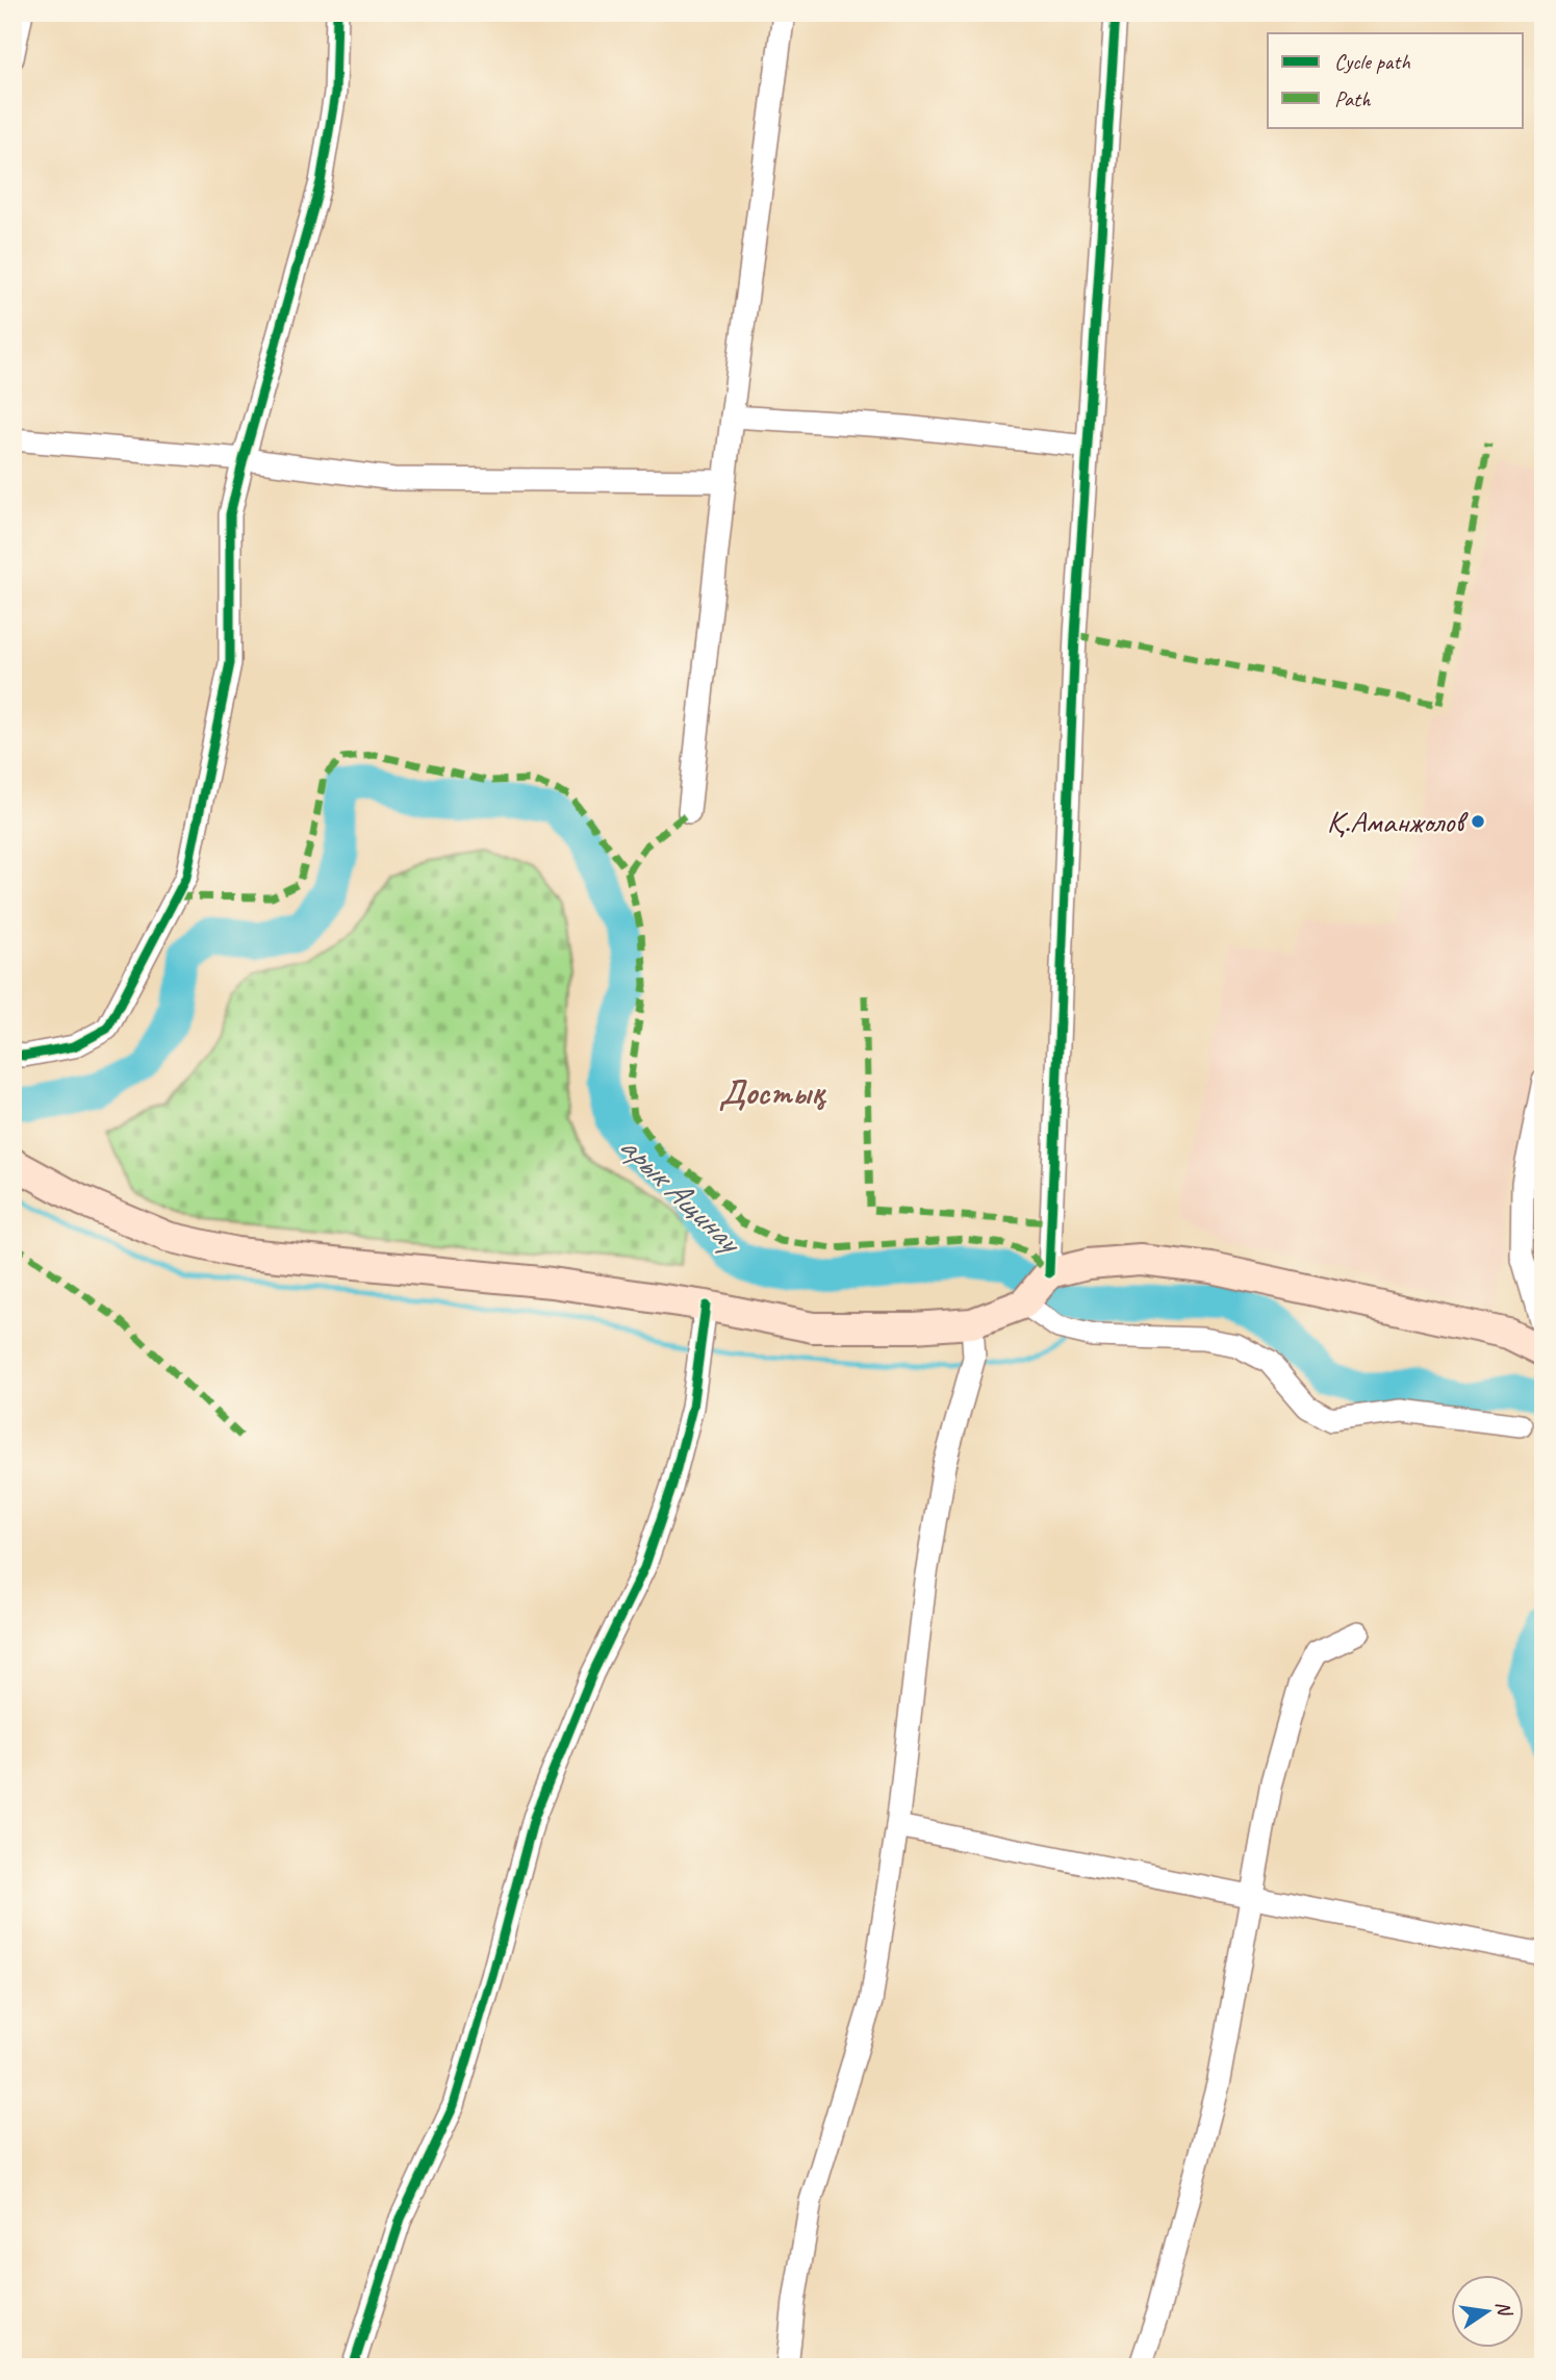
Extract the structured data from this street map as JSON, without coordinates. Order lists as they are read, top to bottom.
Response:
{
  "districts": ["Достық"],
  "water": ["арык Ащинау"],
  "places": ["Қ.Аманжолов"],
  "legend": ["Cycle path", "Path"],
  "north": "right"
}
